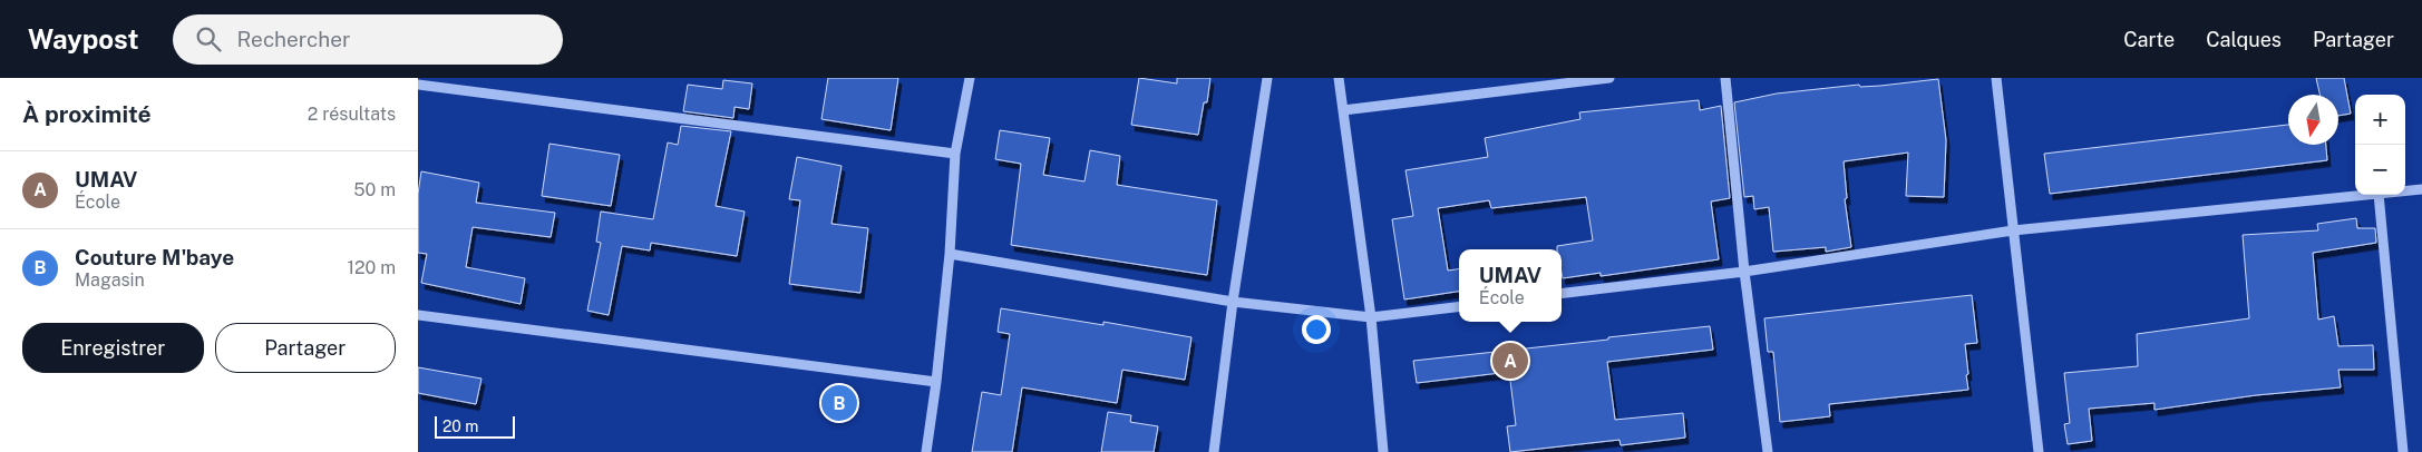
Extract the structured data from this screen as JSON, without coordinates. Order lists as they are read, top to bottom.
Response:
{
  "scale_bar": "20 m",
  "north": "bottom",
  "page": {
    "header": "Waypost",
    "search": "Rechercher",
    "nav": ["Carte", "Calques", "Partager"],
    "heading": ["À proximité", "2 résultats"],
    "map_buttons": ["+", "−"],
    "list": [
      {
        "mark": "A",
        "name": "UMAV",
        "note": "École",
        "value": "50 m"
      },
      {
        "mark": "B",
        "name": "Couture M'baye",
        "note": "Magasin",
        "value": "120 m"
      }
    ],
    "popup": ["UMAV", "École"],
    "buttons": ["Enregistrer", "Partager"],
    "pins": ["A", "B"],
    "scale": "20 m"
  }
}
